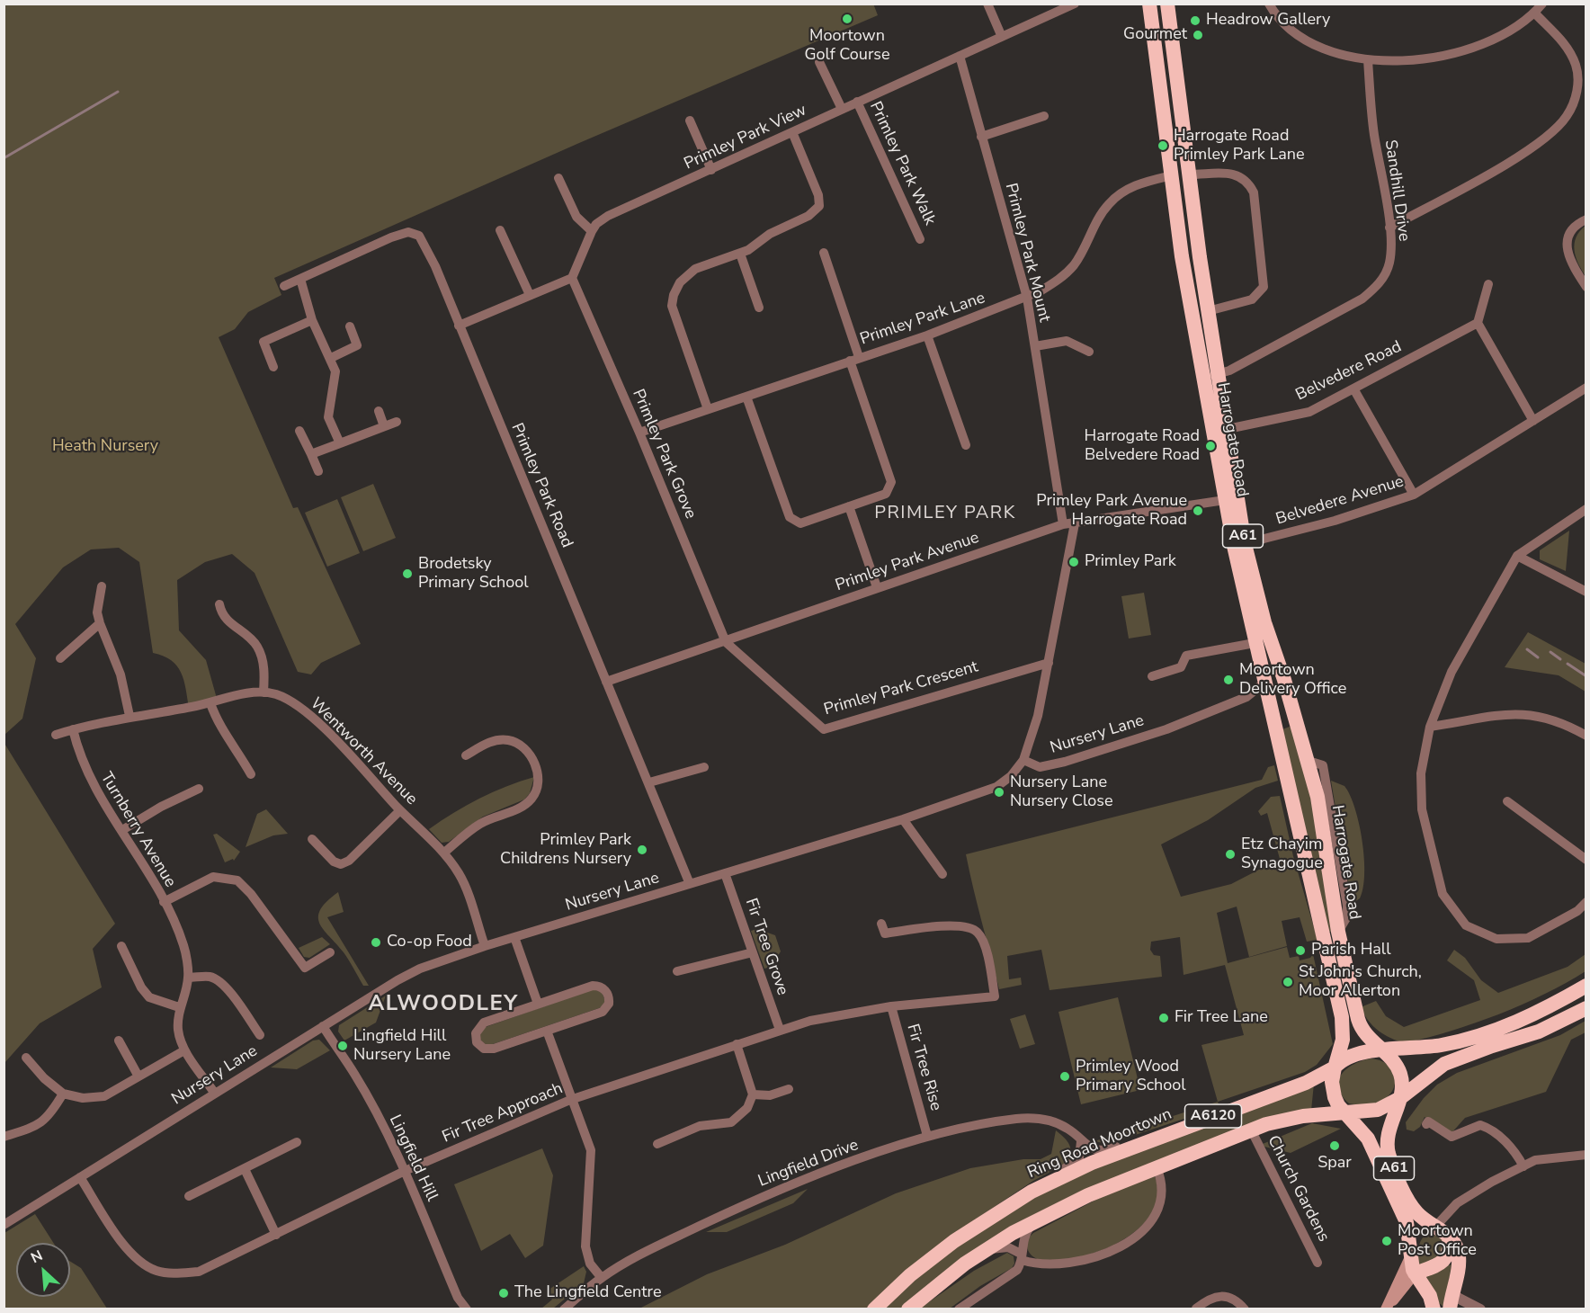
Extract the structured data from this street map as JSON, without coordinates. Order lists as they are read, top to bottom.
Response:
{
  "streets": {
    "highway": [
      "Harrogate Road",
      "A61",
      "A6120",
      "Ring Road Moortown"
    ],
    "street": [
      "Primley Park View",
      "Primley Park Walk",
      "Sandhill Drive",
      "Primley Park Mount",
      "Primley Park Lane",
      "Belvedere Road",
      "Primley Park Grove",
      "Primley Park Road",
      "Belvedere Avenue",
      "Primley Park Avenue",
      "Primley Park Crescent",
      "Nursery Lane",
      "Wentworth Avenue",
      "Turnberry Avenue",
      "Fir Tree Grove",
      "Fir Tree Rise",
      "Fir Tree Approach",
      "Lingfield Hill",
      "Lingfield Drive",
      "Church Gardens"
    ]
  },
  "crossings": [
    ["Primley Park View", "Primley Park Walk"],
    ["Primley Park View", "Primley Park Mount"],
    ["Primley Park View", "Primley Park Grove"],
    ["Sandhill Drive", "Harrogate Road"],
    ["Primley Park Mount", "Primley Park Lane"],
    ["Primley Park Mount", "Primley Park Avenue"],
    ["Primley Park Lane", "Harrogate Road"],
    ["Primley Park Lane", "Primley Park Grove"],
    ["Belvedere Road", "Harrogate Road"],
    ["Harrogate Road", "Belvedere Avenue"],
    ["Harrogate Road", "A61"],
    ["Harrogate Road", "Primley Park Avenue"],
    ["Harrogate Road", "Nursery Lane"],
    ["Harrogate Road", "A6120"],
    ["Harrogate Road", "Ring Road Moortown"],
    ["Primley Park Grove", "Primley Park Avenue"],
    ["Primley Park Grove", "Primley Park Crescent"],
    ["Primley Park Road", "Primley Park Avenue"],
    ["Primley Park Road", "Nursery Lane"],
    ["A61", "A6120"],
    ["A61", "Ring Road Moortown"],
    ["Primley Park Avenue", "Primley Park Crescent"],
    ["Nursery Lane", "Wentworth Avenue"],
    ["Nursery Lane", "Turnberry Avenue"],
    ["Nursery Lane", "Fir Tree Grove"],
    ["Nursery Lane", "Fir Tree Approach"],
    ["Nursery Lane", "Lingfield Hill"],
    ["Wentworth Avenue", "Turnberry Avenue"],
    ["Fir Tree Grove", "Fir Tree Approach"],
    ["Fir Tree Rise", "Fir Tree Approach"],
    ["Fir Tree Rise", "Lingfield Drive"],
    ["Fir Tree Approach", "Lingfield Hill"],
    ["A6120", "Ring Road Moortown"],
    ["A6120", "Church Gardens"],
    ["Ring Road Moortown", "Lingfield Drive"]
  ],
  "districts": ["PRIMLEY PARK", "ALWOODLEY"],
  "parks": ["Heath Nursery"],
  "places": [
    "Moortown Golf Course",
    "Headrow Gallery",
    "Gourmet",
    "Harrogate Road Primley Park Lane",
    "Harrogate Road Belvedere Road",
    "Primley Park Avenue Harrogate Road",
    "Primley Park",
    "Brodetsky Primary School",
    "Moortown Delivery Office",
    "Nursery Lane Nursery Close",
    "Primley Park Childrens Nursery",
    "Etz Chayim Synagogue",
    "Co-op Food",
    "Parish Hall",
    "St John's Church, Moor Allerton",
    "Fir Tree Lane",
    "Lingfield Hill Nursery Lane",
    "Primley Wood Primary School",
    "Spar",
    "Moortown Post Office",
    "The Lingfield Centre"
  ],
  "north": "top left"
}
